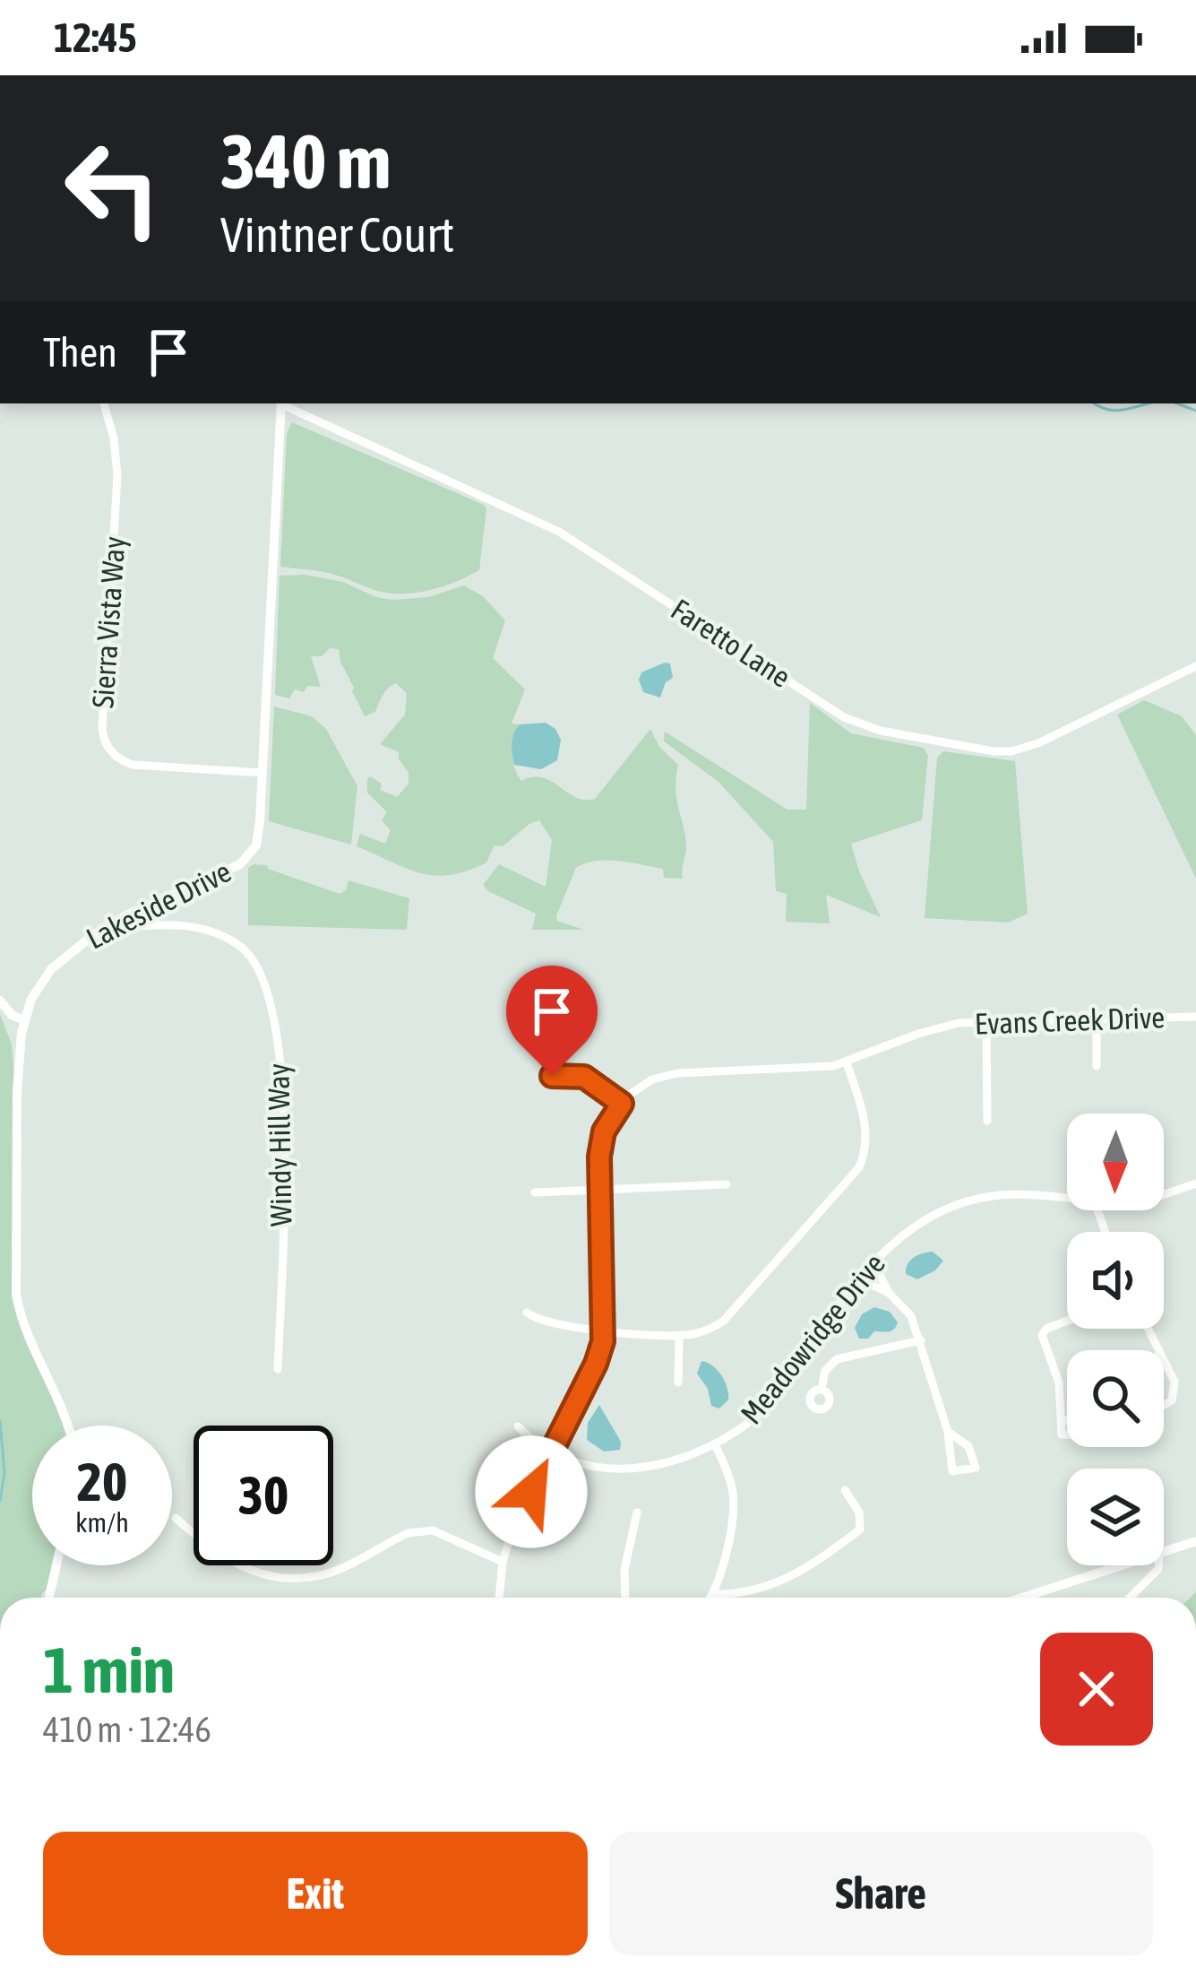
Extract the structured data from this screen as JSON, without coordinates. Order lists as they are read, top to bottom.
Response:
{
  "streets": {
    "street": [
      "Sierra Vista Way",
      "Faretto Lane",
      "Lakeside Drive",
      "Evans Creek Drive",
      "Windy Hill Way",
      "Meadowridge Drive"
    ]
  },
  "crossings": [
    ["Sierra Vista Way", "Lakeside Drive"],
    ["Lakeside Drive", "Windy Hill Way"]
  ],
  "north": "bottom",
  "page": {
    "status": "12:45",
    "turn": ["340 m", "Vintner Court"],
    "then": "Then",
    "speed": "20 km/h",
    "limit": "30",
    "heading": ["1 min", "410 m · 12:46"],
    "buttons": ["Exit", "Share"]
  }
}
